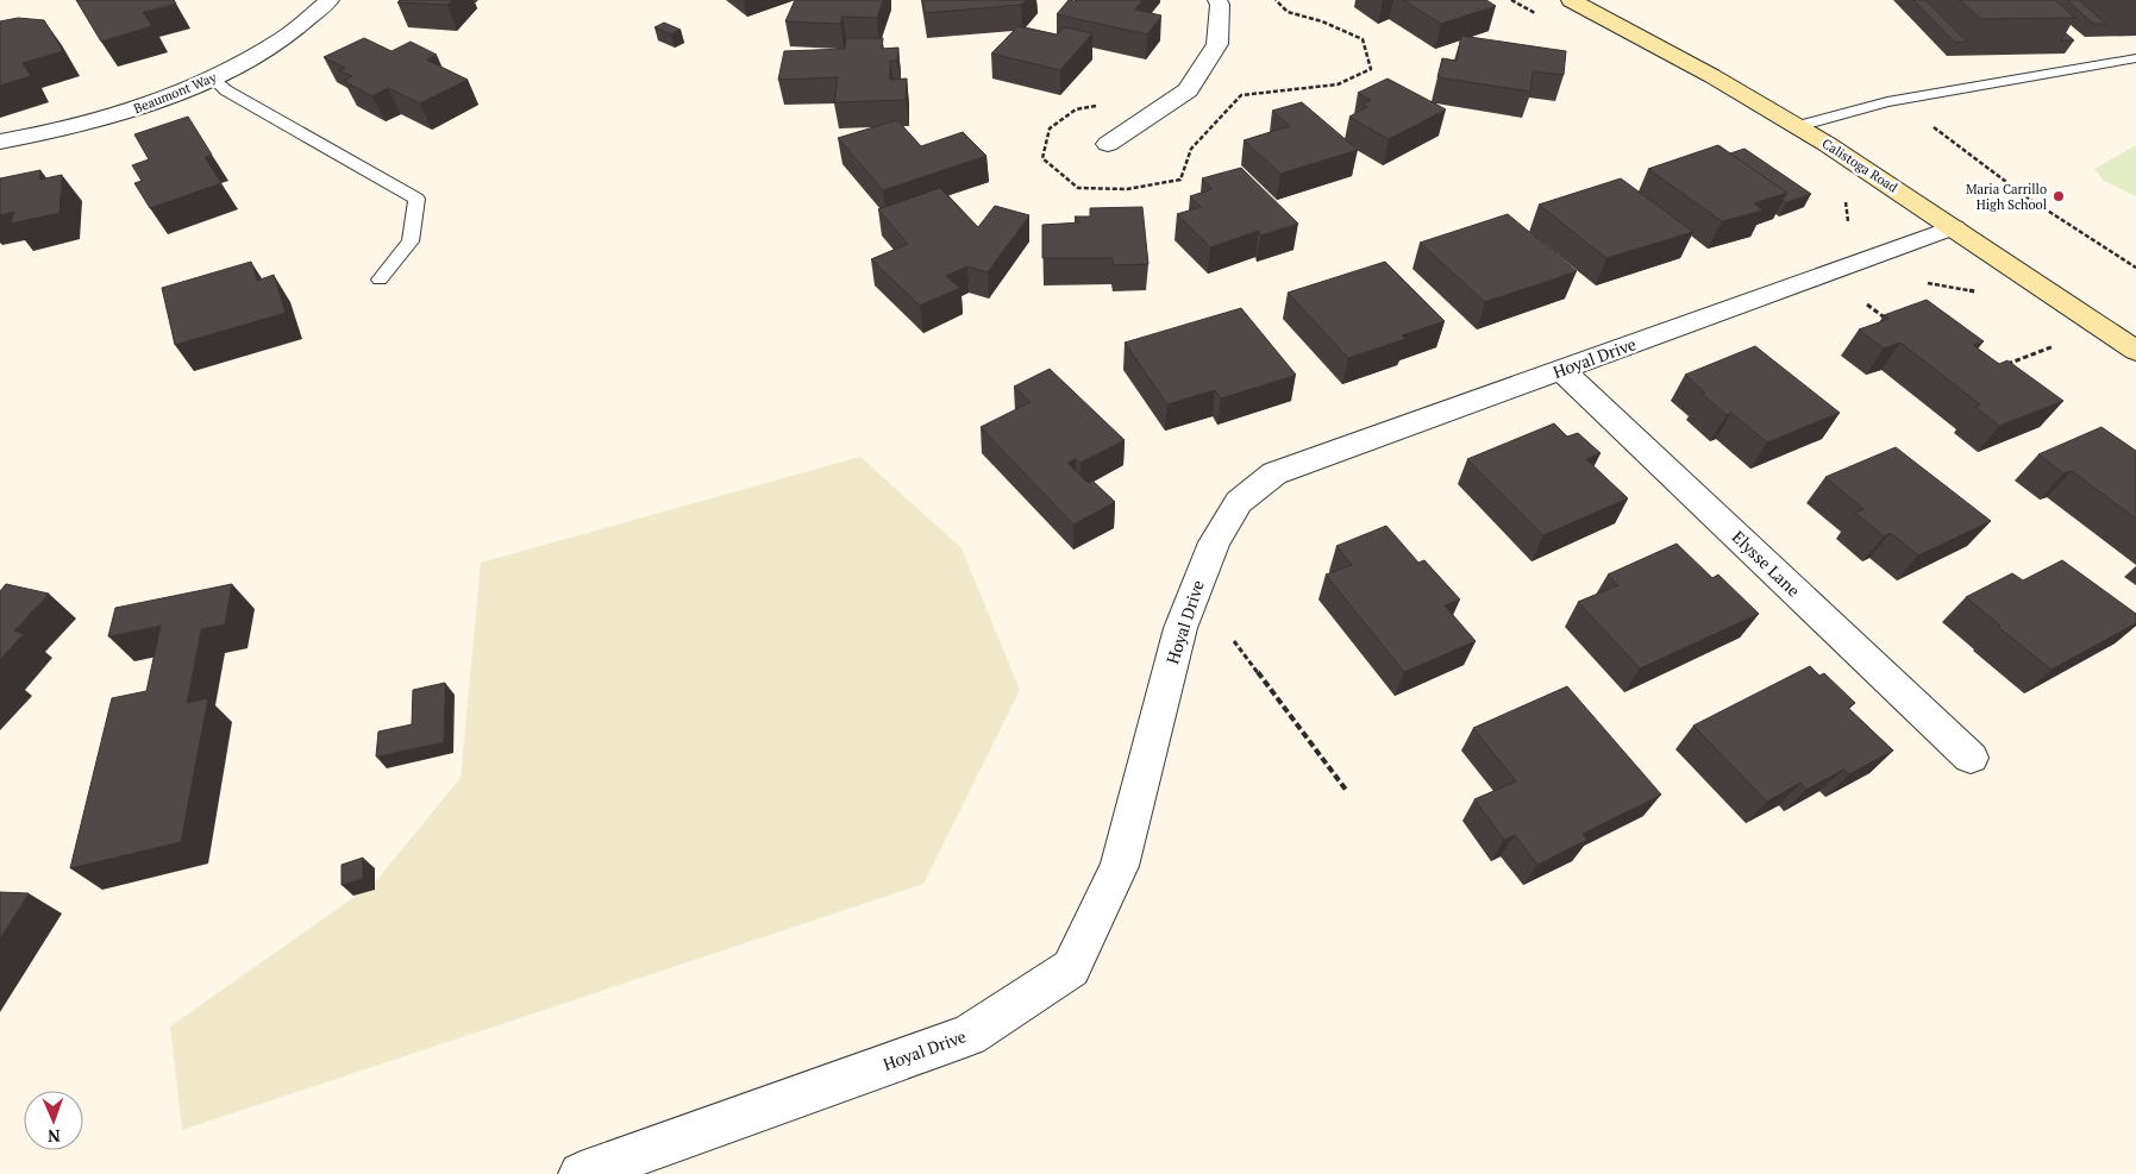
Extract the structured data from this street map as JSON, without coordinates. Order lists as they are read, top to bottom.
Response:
{
  "streets": {
    "main road": ["Calistoga Road"],
    "street": ["Beaumont Way", "Hoyal Drive", "Elysse Lane"]
  },
  "crossings": [
    ["Calistoga Road", "Hoyal Drive"],
    ["Hoyal Drive", "Elysse Lane"]
  ],
  "places": ["Maria Carrillo High School"],
  "north": "bottom"
}
